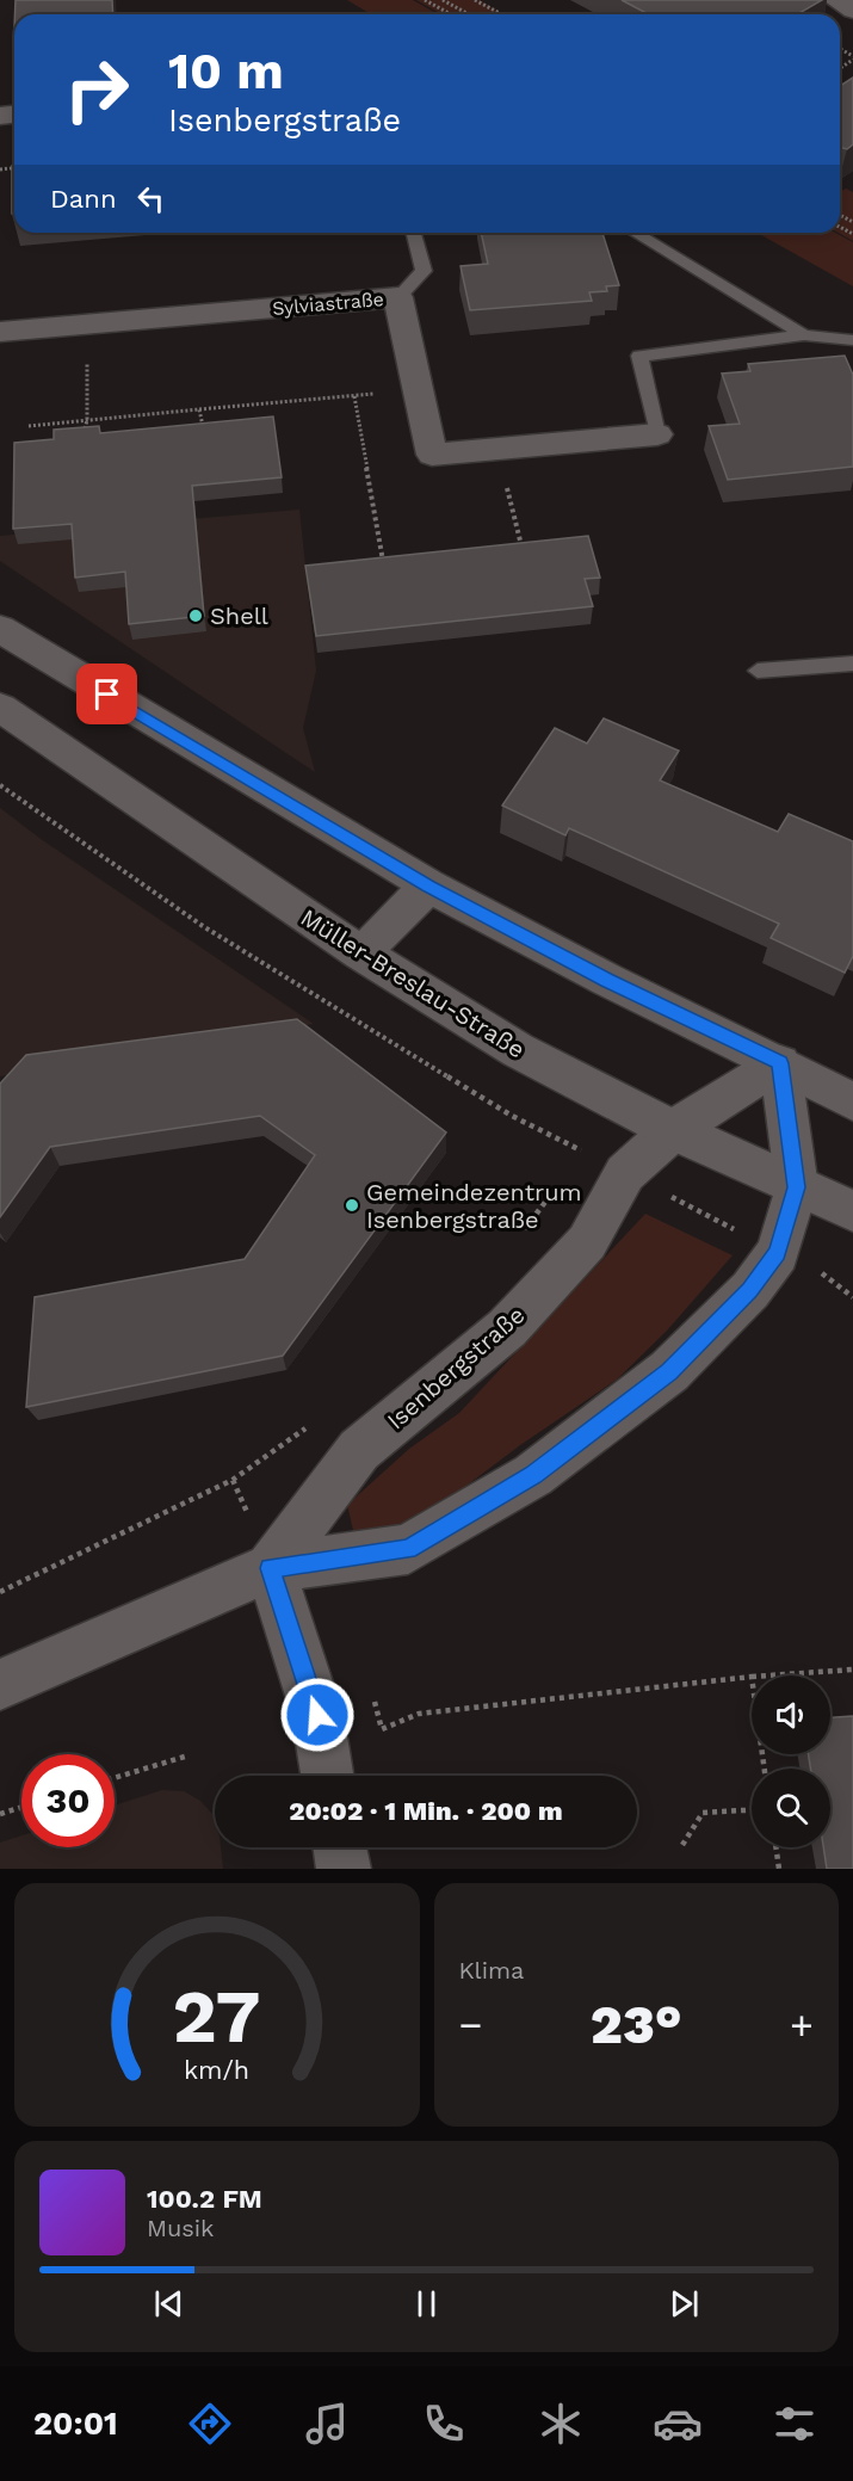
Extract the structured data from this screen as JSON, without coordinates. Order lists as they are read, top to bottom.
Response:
{
  "streets": {
    "street": ["Sylviastraße", "Müller-Breslau-Straße", "Isenbergstraße"]
  },
  "crossings": [
    ["Müller-Breslau-Straße", "Isenbergstraße"]
  ],
  "places": ["Shell", "Gemeindezentrum Isenbergstraße"],
  "page": {
    "turn": ["10 m", "Isenbergstraße"],
    "then": "Dann",
    "limit": "30",
    "trip": "20:02 · 1 Min. · 200 m",
    "tile": "Klima",
    "heat": ["−", "23°", "+"],
    "song": ["100.2 FM", "Musik"],
    "tabs": "20:01",
    "gauge": ["27", "km/h"]
  }
}
